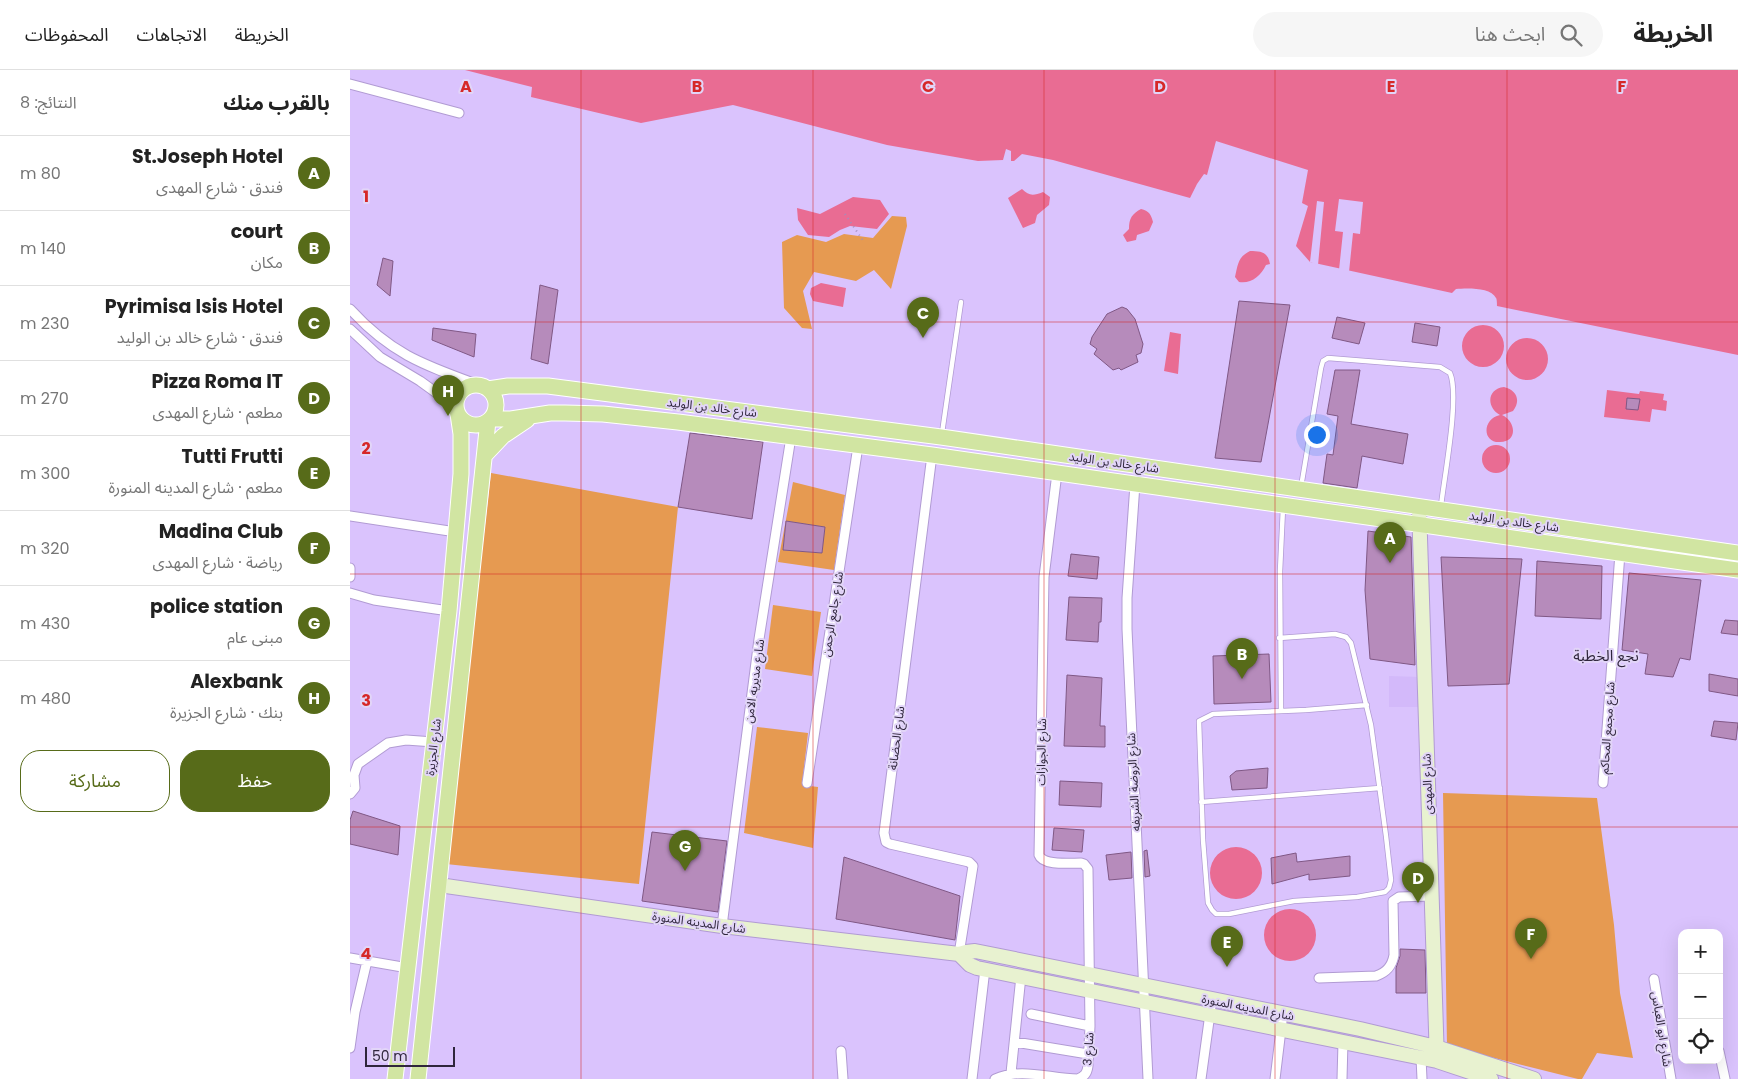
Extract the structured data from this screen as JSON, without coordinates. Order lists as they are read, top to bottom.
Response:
{
  "streets": {
    "main road": [
      "شارع خالد بن الوليد",
      "شارع الجزيرة",
      "شارع المهدى",
      "شارع المدينه المنورة"
    ],
    "street": [
      "شارع جامع الرحمن",
      "شارع مديريه الامن",
      "شارع مجمع المحاكم",
      "شارع الحضانة",
      "شارع الجوازات",
      "شارع الروضة الشريفه",
      "شارع ابو العباس",
      "شارع 3"
    ]
  },
  "crossings": [
    ["شارع خالد بن الوليد", "شارع جامع الرحمن"],
    ["شارع خالد بن الوليد", "شارع مديريه الامن"],
    ["شارع خالد بن الوليد", "شارع مجمع المحاكم"],
    ["شارع خالد بن الوليد", "شارع الحضانة"],
    ["شارع خالد بن الوليد", "شارع الجزيرة"],
    ["شارع خالد بن الوليد", "شارع الجوازات"],
    ["شارع خالد بن الوليد", "شارع الروضة الشريفه"],
    ["شارع خالد بن الوليد", "شارع المهدى"],
    ["شارع مديريه الامن", "شارع المدينه المنورة"],
    ["شارع الحضانة", "شارع المدينه المنورة"],
    ["شارع الجزيرة", "شارع المدينه المنورة"],
    ["شارع الجوازات", "شارع المدينه المنورة"],
    ["شارع الجوازات", "شارع 3"],
    ["شارع الروضة الشريفه", "شارع المدينه المنورة"],
    ["شارع المهدى", "شارع المدينه المنورة"],
    ["شارع المدينه المنورة", "شارع 3"]
  ],
  "districts": ["نجع الخطبة"],
  "scale_bar": "50 m",
  "page": {
    "header": "الخريطة",
    "search": "ابحث هنا",
    "nav": ["الخريطة", "الاتجاهات", "المحفوظات"],
    "heading": ["بالقرب منك", "النتائج: 8"],
    "list": [
      {
        "mark": "A",
        "name": "St.Joseph Hotel",
        "note": "فندق · شارع المهدى",
        "value": "80 m"
      },
      {
        "mark": "B",
        "name": "court",
        "note": "مكان",
        "value": "140 m"
      },
      {
        "mark": "C",
        "name": "Pyrimisa Isis Hotel",
        "note": "فندق · شارع خالد بن الوليد",
        "value": "230 m"
      },
      {
        "mark": "D",
        "name": "Pizza Roma IT",
        "note": "مطعم · شارع المهدى",
        "value": "270 m"
      },
      {
        "mark": "E",
        "name": "Tutti Frutti",
        "note": "مطعم · شارع المدينه المنورة",
        "value": "300 m"
      },
      {
        "mark": "F",
        "name": "Madina Club",
        "note": "رياضة · شارع المهدى",
        "value": "320 m"
      },
      {
        "mark": "G",
        "name": "police station",
        "note": "مبنى عام",
        "value": "430 m"
      },
      {
        "mark": "H",
        "name": "Alexbank",
        "note": "بنك · شارع الجزيرة",
        "value": "480 m"
      }
    ],
    "pins": [
      "C",
      "H",
      "A",
      "B",
      "G",
      "D",
      "F",
      "E"
    ],
    "buttons": ["حفظ", "مشاركة"],
    "map_buttons": ["+", "−"],
    "scale": "50 m"
  },
  "grid": {
    "columns": [
      "A",
      "B",
      "C",
      "D",
      "E",
      "F"
    ],
    "rows": [
      "1",
      "2",
      "3",
      "4"
    ]
  }
}
